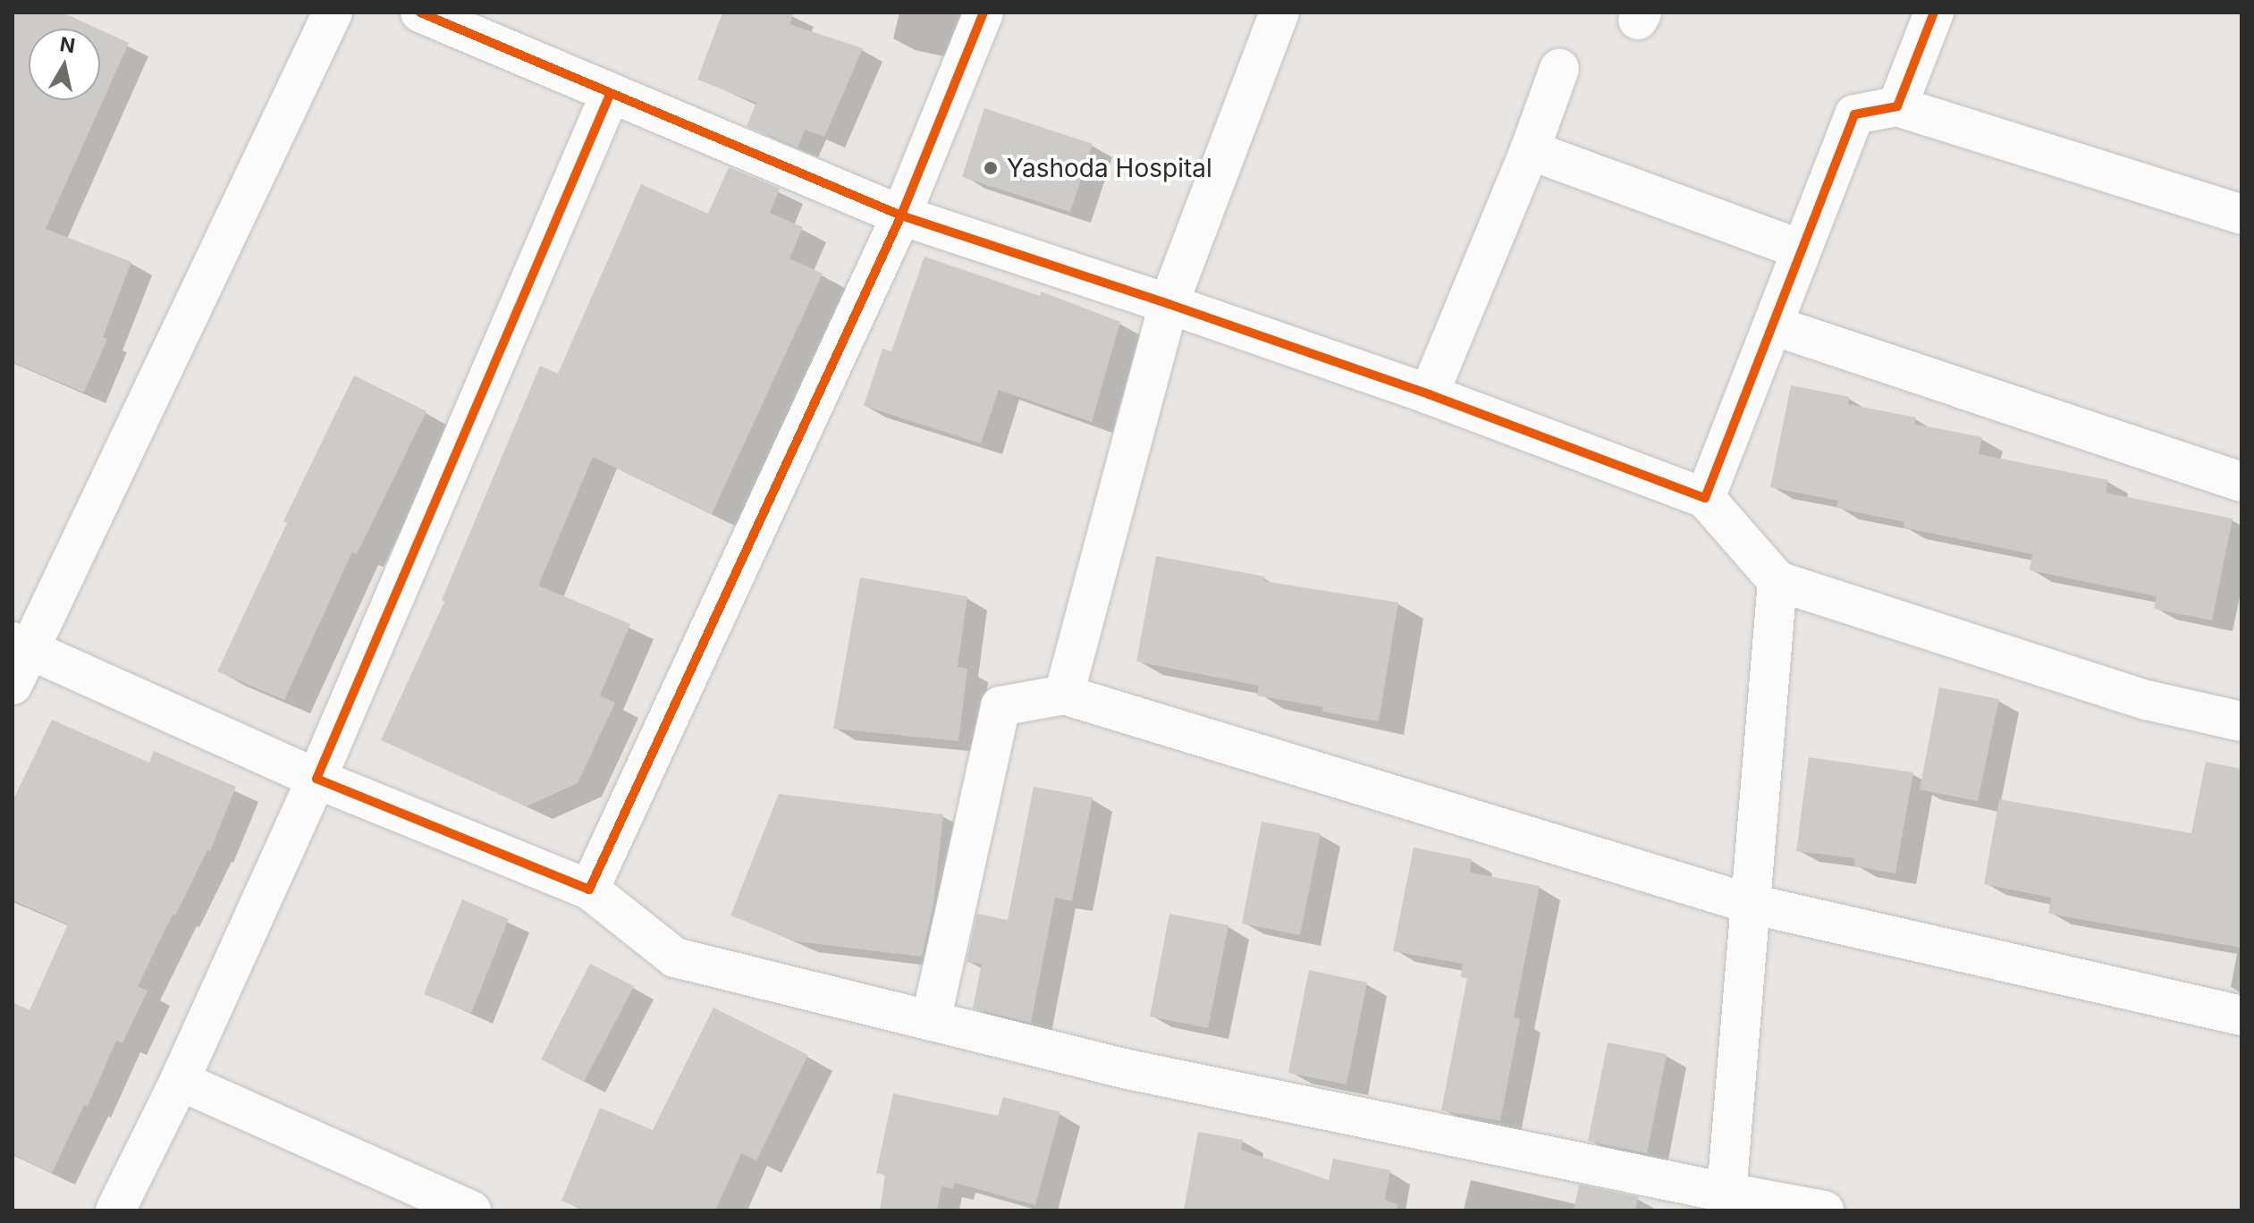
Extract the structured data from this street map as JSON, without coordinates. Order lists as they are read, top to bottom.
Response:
{
  "places": ["Yashoda Hospital"],
  "north": "top"
}
